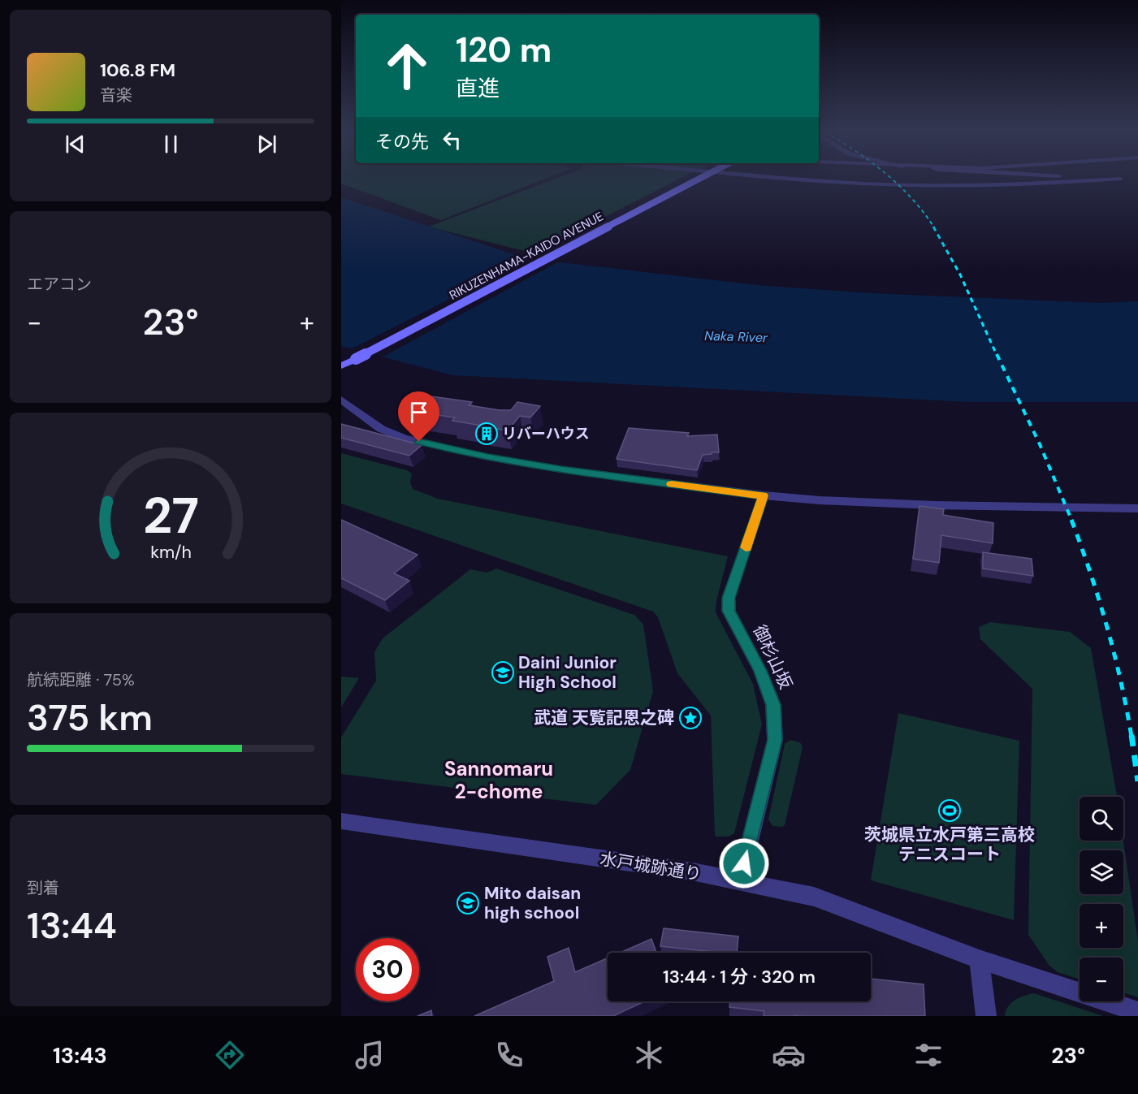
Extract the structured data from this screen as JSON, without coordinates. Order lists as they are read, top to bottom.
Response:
{
  "streets": {
    "main road": ["RIKUZENHAMA-KAIDO AVENUE"],
    "street": ["御杉山坂", "水戸城跡通り"]
  },
  "crossings": [
    ["御杉山坂", "水戸城跡通り"]
  ],
  "districts": ["Sannomaru 2-chome"],
  "water": ["Naka River"],
  "places": {
    "building": ["リバーハウス"],
    "school or university": ["Daini Junior High School", "Mito daisan high school"],
    "place": ["武道 天覧記恩之碑"],
    "sports": ["茨城県立水戸第三高校 テニスコート"]
  },
  "page": {
    "turn": ["120 m", "直進"],
    "song": ["106.8 FM", "音楽"],
    "then": "その先",
    "tile": [
      "エアコン",
      ["航続距離 · 75%", "375 km"],
      ["到着", "13:44"]
    ],
    "heat": ["−", "23°", "+"],
    "map_buttons": ["+", "−"],
    "limit": "30",
    "trip": "13:44 · 1 分 · 320 m",
    "tabs": ["13:43", "23°"],
    "gauge": ["27", "km/h"]
  }
}
